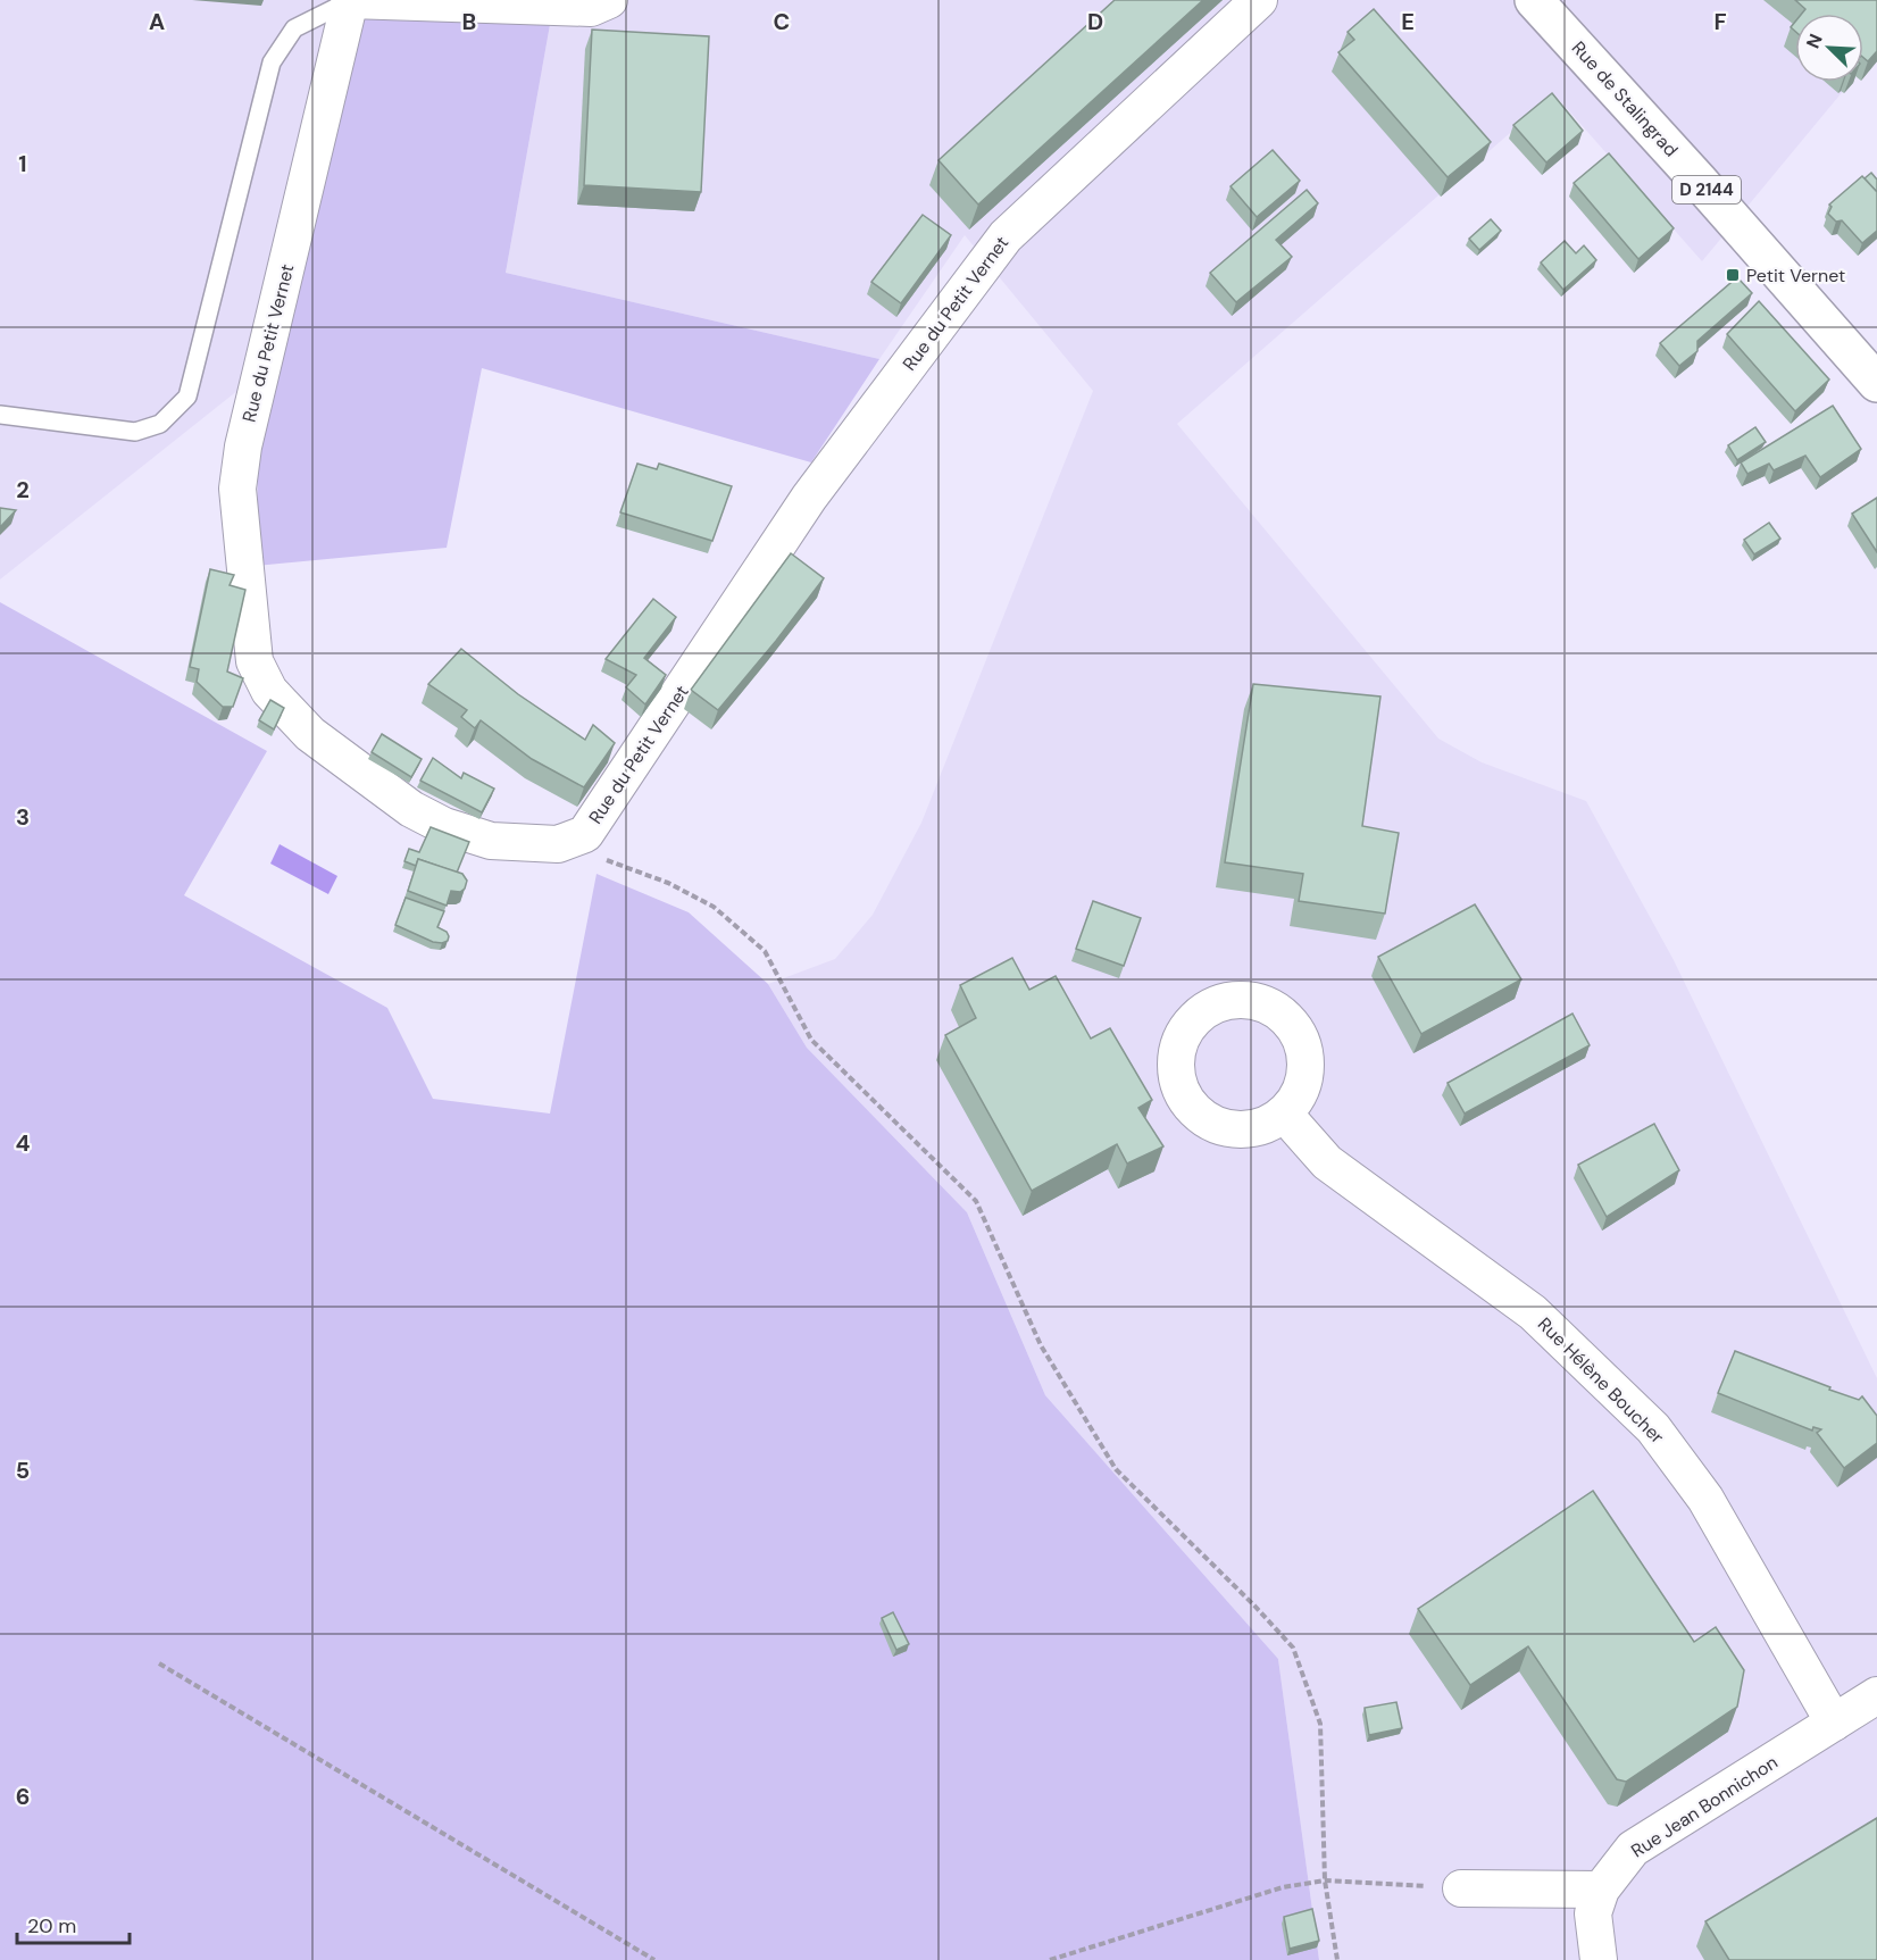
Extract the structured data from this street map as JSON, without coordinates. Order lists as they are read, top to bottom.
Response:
{
  "streets": {
    "main road": ["Rue de Stalingrad", "D 2144"],
    "street": ["Rue du Petit Vernet", "Rue Hélène Boucher", "Rue Jean Bonnichon"]
  },
  "crossings": [
    ["Rue Hélène Boucher", "Rue Jean Bonnichon"]
  ],
  "places": {
    "transit": ["Petit Vernet"]
  },
  "scale_bar": "20 m",
  "north": "top left",
  "grid": {
    "columns": [
      "A",
      "B",
      "C",
      "D",
      "E",
      "F"
    ],
    "rows": [
      "1",
      "2",
      "3",
      "4",
      "5",
      "6"
    ]
  }
}
